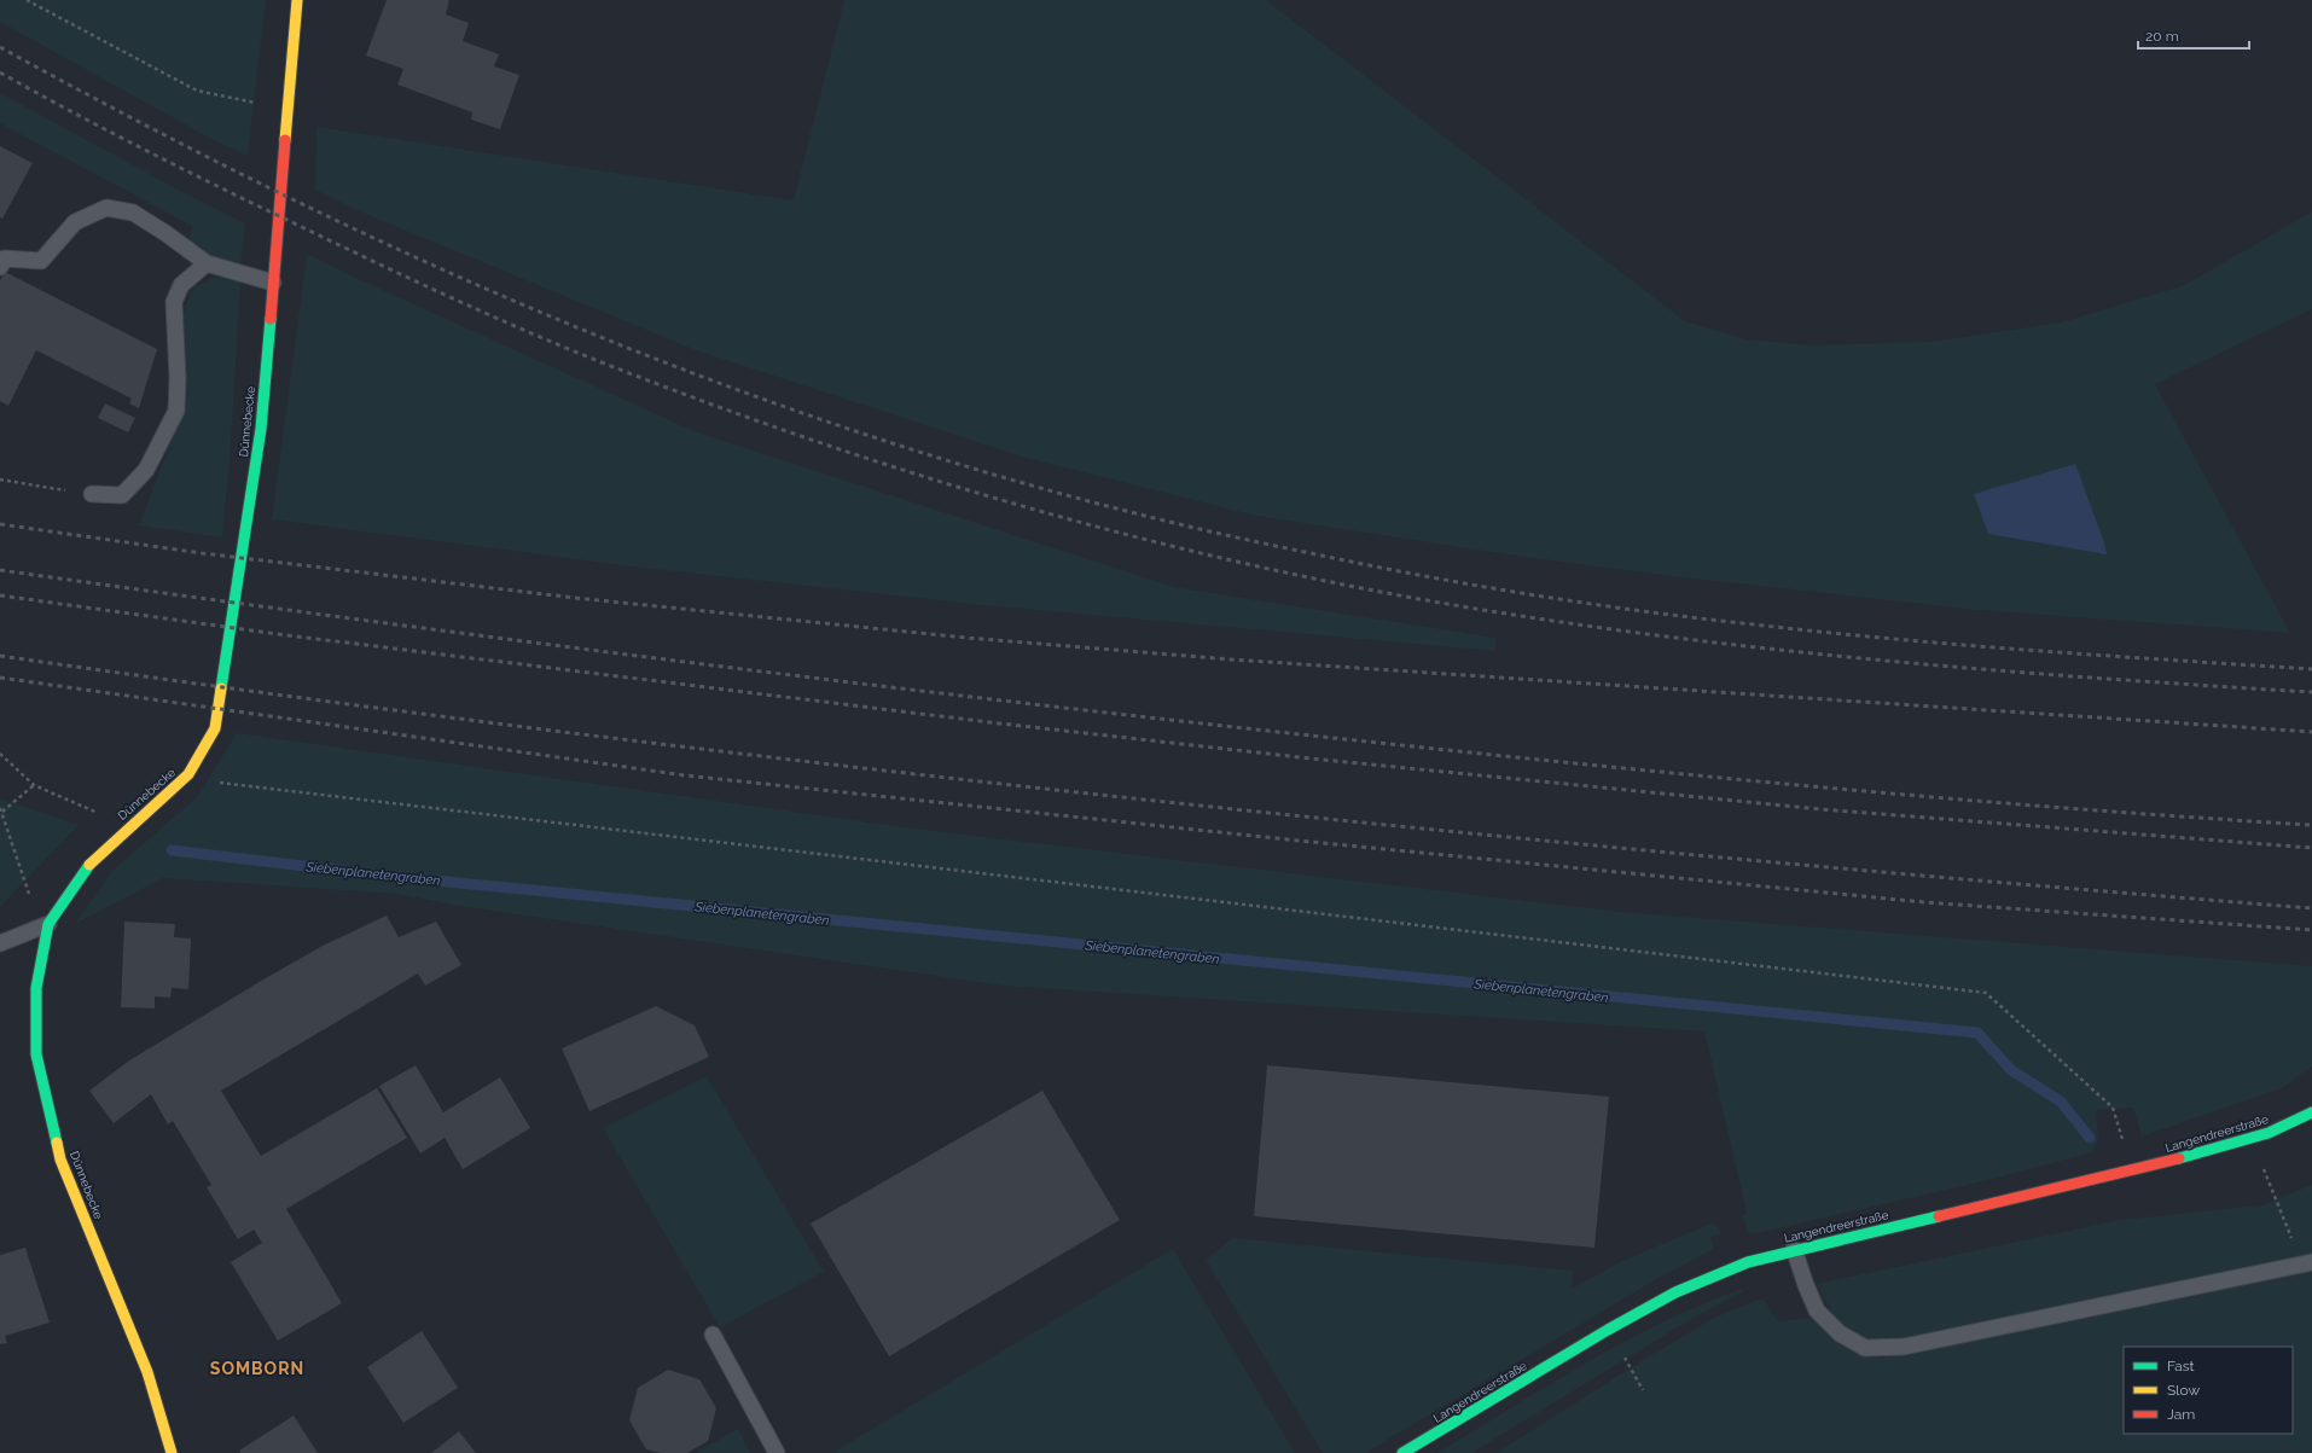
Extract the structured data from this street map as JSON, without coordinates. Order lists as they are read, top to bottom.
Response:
{
  "streets": {
    "street": ["Dünnebecke", "Langendreerstraße"]
  },
  "districts": ["SOMBORN"],
  "water": ["Siebenplanetengraben"],
  "legend": ["Fast", "Slow", "Jam"],
  "scale_bar": "20 m"
}
